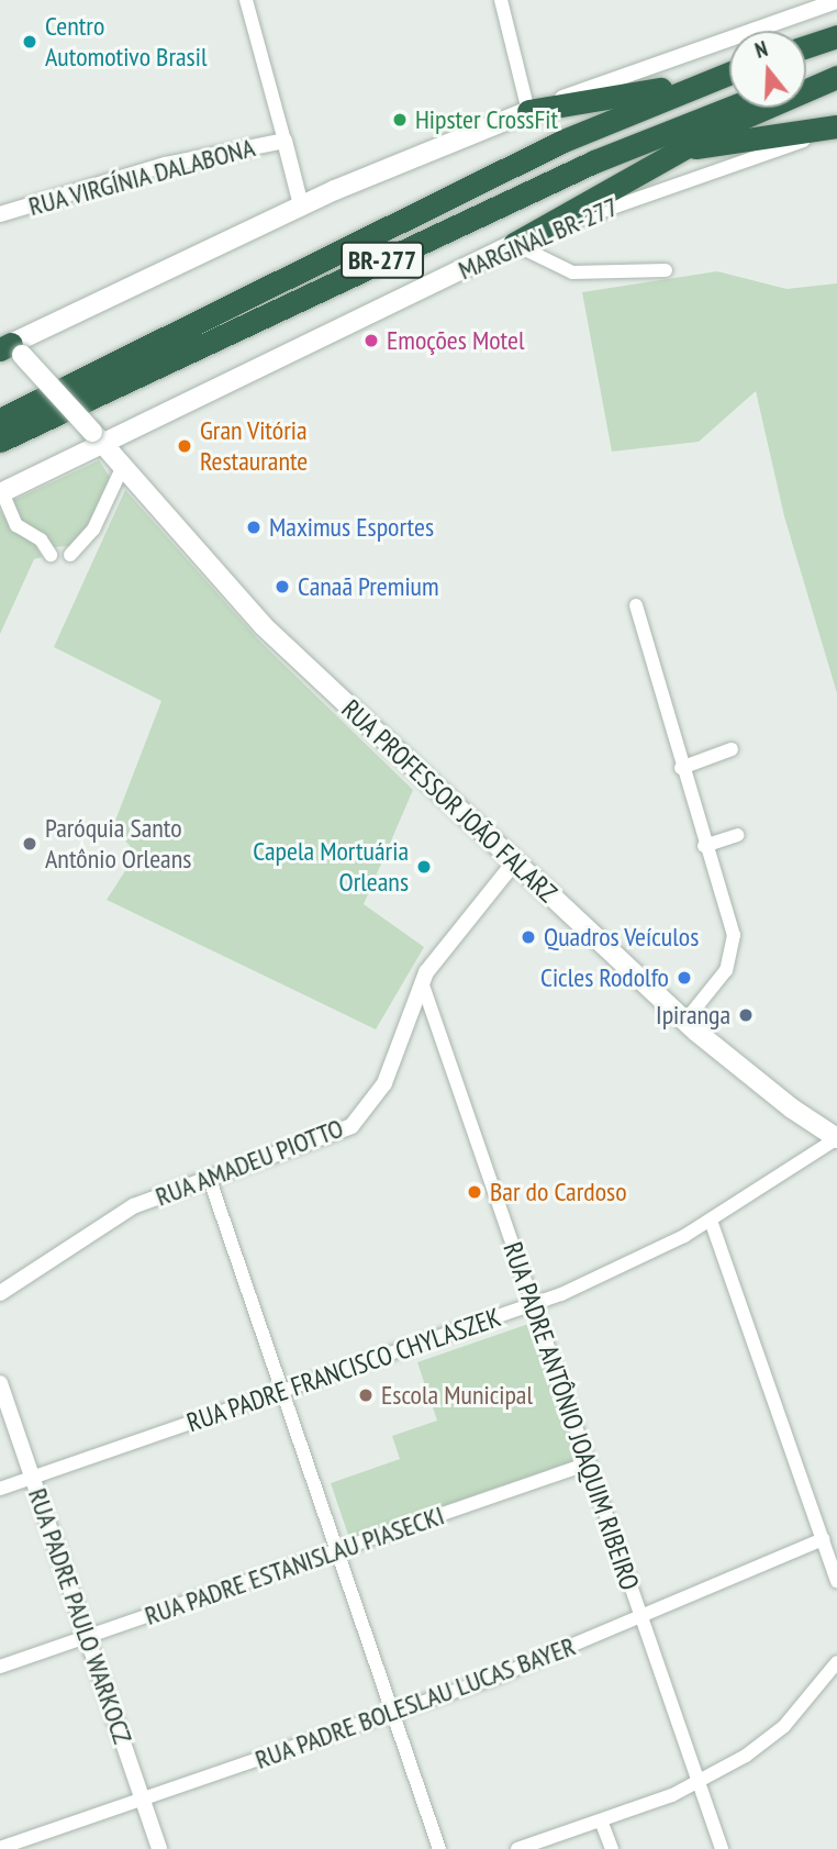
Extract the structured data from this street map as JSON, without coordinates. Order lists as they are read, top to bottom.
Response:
{
  "streets": {
    "highway": ["BR-277"],
    "main road": ["MARGINAL BR-277", "RUA PROFESSOR JOÃO FALARZ"],
    "street": [
      "RUA VIRGÍNIA DALABONA",
      "RUA AMADEU PIOTTO",
      "RUA PADRE FRANCISCO CHYLASZEK",
      "RUA PADRE ANTÔNIO JOAQUIM RIBEIRO",
      "RUA PADRE ESTANISLAU PIASECKI",
      "RUA PADRE PAULO WARKOCZ",
      "RUA PADRE BOLESLAU LUCAS BAYER"
    ]
  },
  "crossings": [
    ["MARGINAL BR-277", "RUA PROFESSOR JOÃO FALARZ"],
    ["RUA PROFESSOR JOÃO FALARZ", "RUA AMADEU PIOTTO"],
    ["RUA PROFESSOR JOÃO FALARZ", "RUA PADRE FRANCISCO CHYLASZEK"],
    ["RUA AMADEU PIOTTO", "RUA PADRE ANTÔNIO JOAQUIM RIBEIRO"],
    ["RUA PADRE FRANCISCO CHYLASZEK", "RUA PADRE ANTÔNIO JOAQUIM RIBEIRO"],
    ["RUA PADRE FRANCISCO CHYLASZEK", "RUA PADRE PAULO WARKOCZ"],
    ["RUA PADRE ANTÔNIO JOAQUIM RIBEIRO", "RUA PADRE ESTANISLAU PIASECKI"],
    ["RUA PADRE ANTÔNIO JOAQUIM RIBEIRO", "RUA PADRE BOLESLAU LUCAS BAYER"],
    ["RUA PADRE ESTANISLAU PIASECKI", "RUA PADRE PAULO WARKOCZ"],
    ["RUA PADRE PAULO WARKOCZ", "RUA PADRE BOLESLAU LUCAS BAYER"]
  ],
  "places": [
    "Centro Automotivo Brasil",
    "Hipster CrossFit",
    "Emoções Motel",
    "Gran Vitória Restaurante",
    "Maximus Esportes",
    "Canaã Premium",
    "Paróquia Santo Antônio Orleans",
    "Capela Mortuária Orleans",
    "Quadros Veículos",
    "Cicles Rodolfo",
    "Ipiranga",
    "Bar do Cardoso",
    "Escola Municipal"
  ],
  "north": "top"
}
